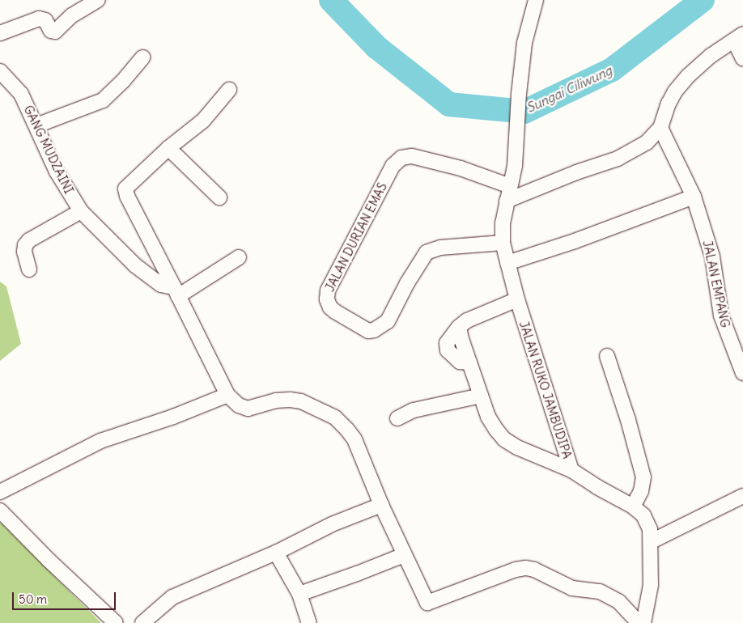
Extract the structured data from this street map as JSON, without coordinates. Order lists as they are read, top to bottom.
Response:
{
  "streets": {
    "street": [
      "GANG MUDZAINI",
      "JALAN DURIAN EMAS",
      "JALAN EMPANG",
      "JALAN RUKO JAMBUDIPA"
    ]
  },
  "crossings": [
    ["JALAN DURIAN EMAS", "JALAN RUKO JAMBUDIPA"]
  ],
  "water": ["Sungai Ciliwung"],
  "scale_bar": "50 m"
}
